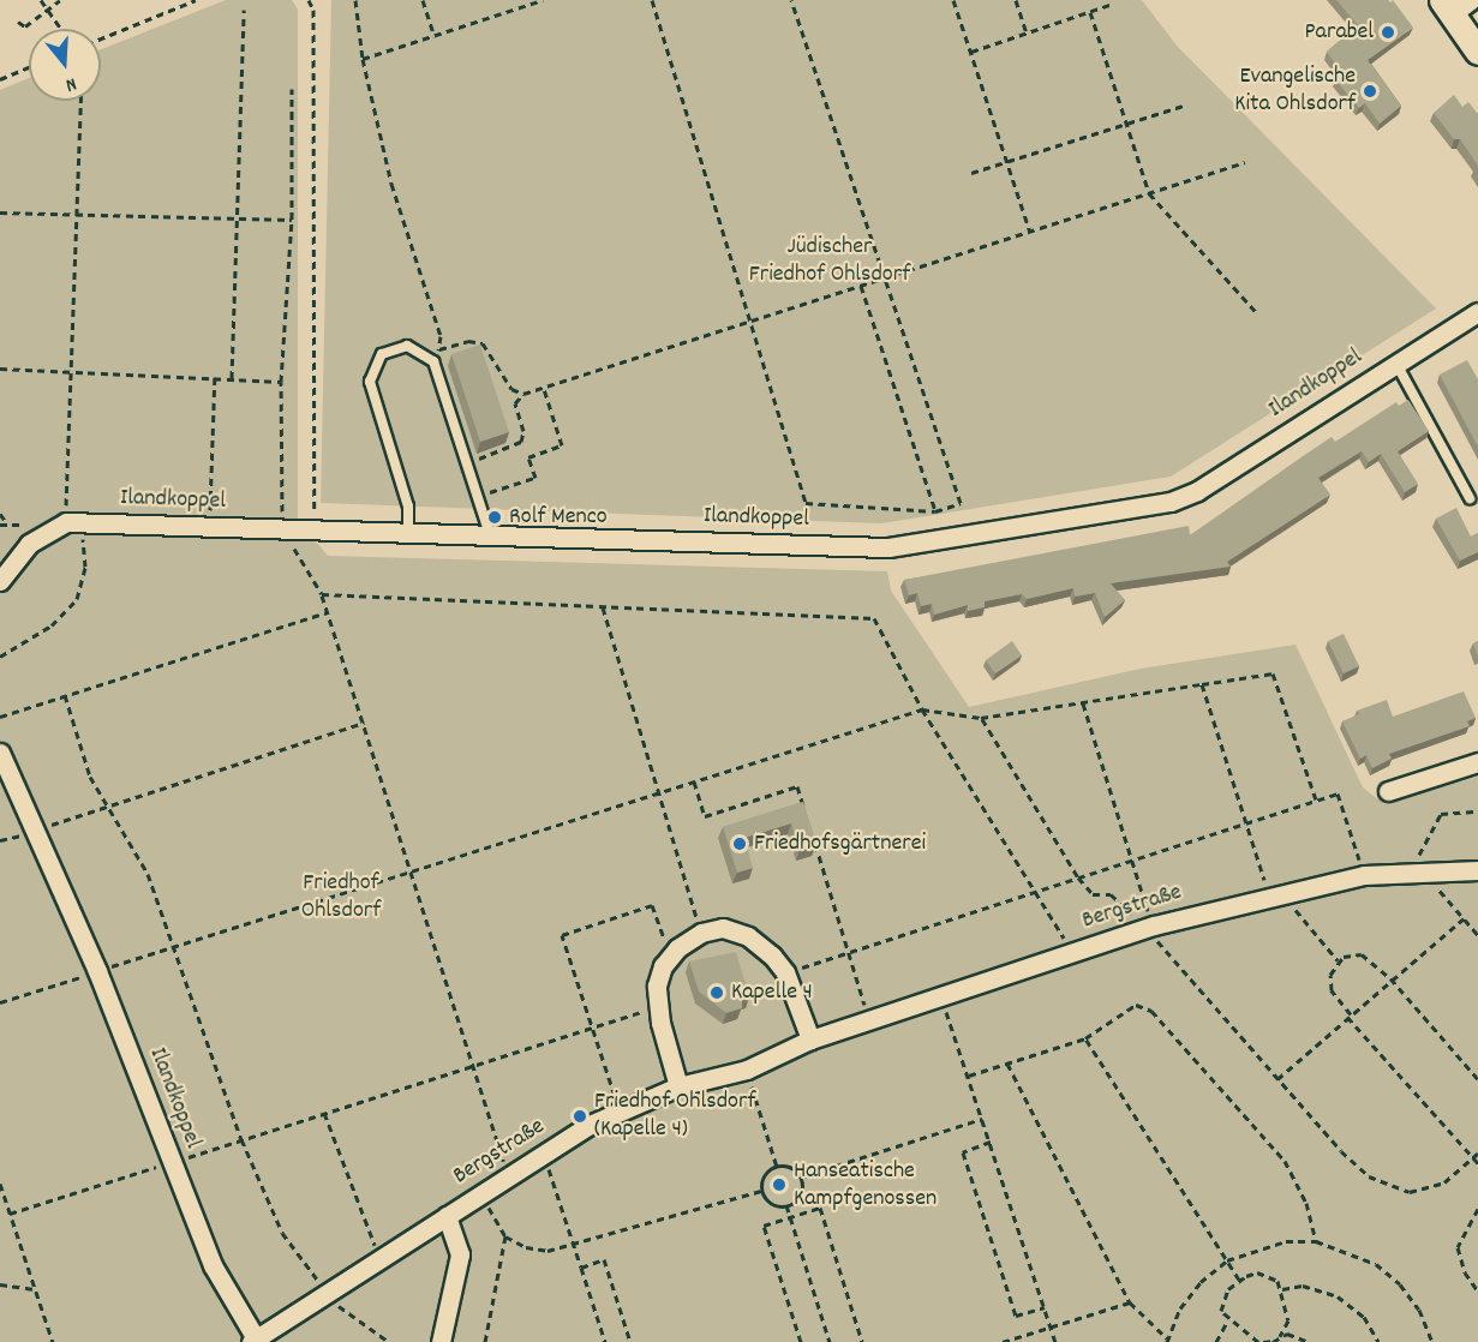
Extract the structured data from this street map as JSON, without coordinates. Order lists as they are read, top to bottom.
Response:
{
  "streets": {
    "street": ["Ilandkoppel", "Bergstraße"]
  },
  "crossings": [
    ["Ilandkoppel", "Bergstraße"]
  ],
  "parks": ["Jüdischer Friedhof Ohlsdorf", "Friedhof Ohlsdorf"],
  "places": [
    "Parabel",
    "Evangelische Kita Ohlsdorf",
    "Rolf Menco",
    "Friedhofsgärtnerei",
    "Kapelle 4",
    "Friedhof Ohlsdorf (Kapelle 4)",
    "Hanseatische Kampfgenossen"
  ],
  "north": "bottom"
}
